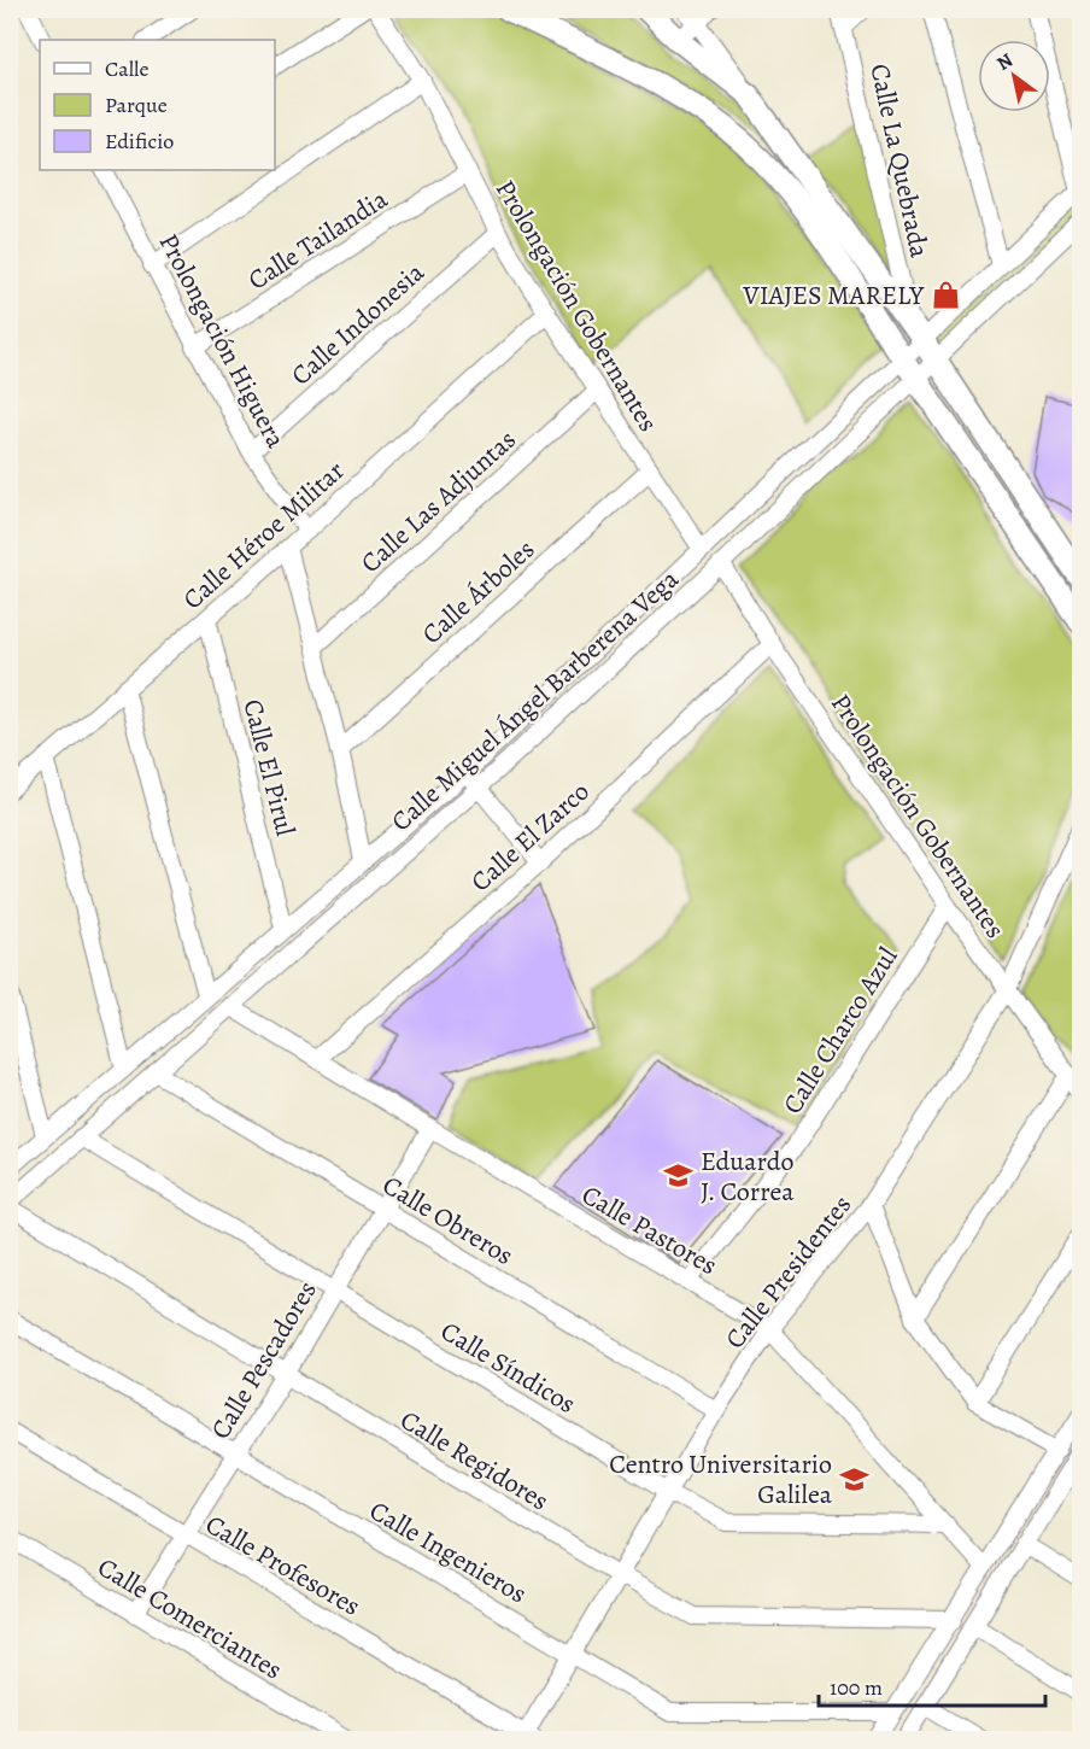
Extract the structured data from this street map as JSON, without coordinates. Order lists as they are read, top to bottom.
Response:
{
  "streets": {
    "street": [
      "Calle La Quebrada",
      "Calle Tailandia",
      "Prolongación Gobernantes",
      "Calle Indonesia",
      "Prolongación Higuera",
      "Calle Las Adjuntas",
      "Calle Héroe Militar",
      "Calle Árboles",
      "Calle Miguel Ángel Barberena Vega",
      "Calle El Pirul",
      "Calle El Zarco",
      "Calle Charco Azul",
      "Calle Obreros",
      "Calle Pastores",
      "Calle Presidentes",
      "Calle Pescadores",
      "Calle Síndicos",
      "Calle Regidores",
      "Calle Ingenieros",
      "Calle Profesores",
      "Calle Comerciantes"
    ]
  },
  "crossings": [
    ["Calle Tailandia", "Prolongación Gobernantes"],
    ["Calle Tailandia", "Prolongación Higuera"],
    ["Prolongación Gobernantes", "Calle Indonesia"],
    ["Prolongación Gobernantes", "Calle Las Adjuntas"],
    ["Prolongación Gobernantes", "Calle Héroe Militar"],
    ["Prolongación Gobernantes", "Calle Árboles"],
    ["Prolongación Gobernantes", "Calle Miguel Ángel Barberena Vega"],
    ["Prolongación Gobernantes", "Calle El Zarco"],
    ["Prolongación Gobernantes", "Calle Charco Azul"],
    ["Prolongación Gobernantes", "Calle Presidentes"],
    ["Calle Indonesia", "Prolongación Higuera"],
    ["Prolongación Higuera", "Calle Héroe Militar"],
    ["Calle Héroe Militar", "Calle El Pirul"],
    ["Calle Miguel Ángel Barberena Vega", "Calle El Pirul"],
    ["Calle Miguel Ángel Barberena Vega", "Calle Obreros"],
    ["Calle Miguel Ángel Barberena Vega", "Calle Pastores"],
    ["Calle Miguel Ángel Barberena Vega", "Calle Síndicos"],
    ["Calle El Zarco", "Calle Pastores"],
    ["Calle Charco Azul", "Calle Pastores"],
    ["Calle Obreros", "Calle Presidentes"],
    ["Calle Obreros", "Calle Pescadores"],
    ["Calle Pastores", "Calle Presidentes"],
    ["Calle Pastores", "Calle Pescadores"],
    ["Calle Pastores", "Calle Síndicos"],
    ["Calle Presidentes", "Calle Síndicos"],
    ["Calle Presidentes", "Calle Regidores"],
    ["Calle Presidentes", "Calle Ingenieros"],
    ["Calle Presidentes", "Calle Profesores"],
    ["Calle Pescadores", "Calle Síndicos"],
    ["Calle Pescadores", "Calle Regidores"],
    ["Calle Pescadores", "Calle Ingenieros"],
    ["Calle Pescadores", "Calle Profesores"],
    ["Calle Pescadores", "Calle Comerciantes"]
  ],
  "places": {
    "shop": ["VIAJES MARELY"],
    "school or university": ["Eduardo J. Correa", "Centro Universitario Galilea"]
  },
  "legend": ["Calle", "Parque", "Edificio"],
  "scale_bar": "100 m",
  "north": "top left"
}
